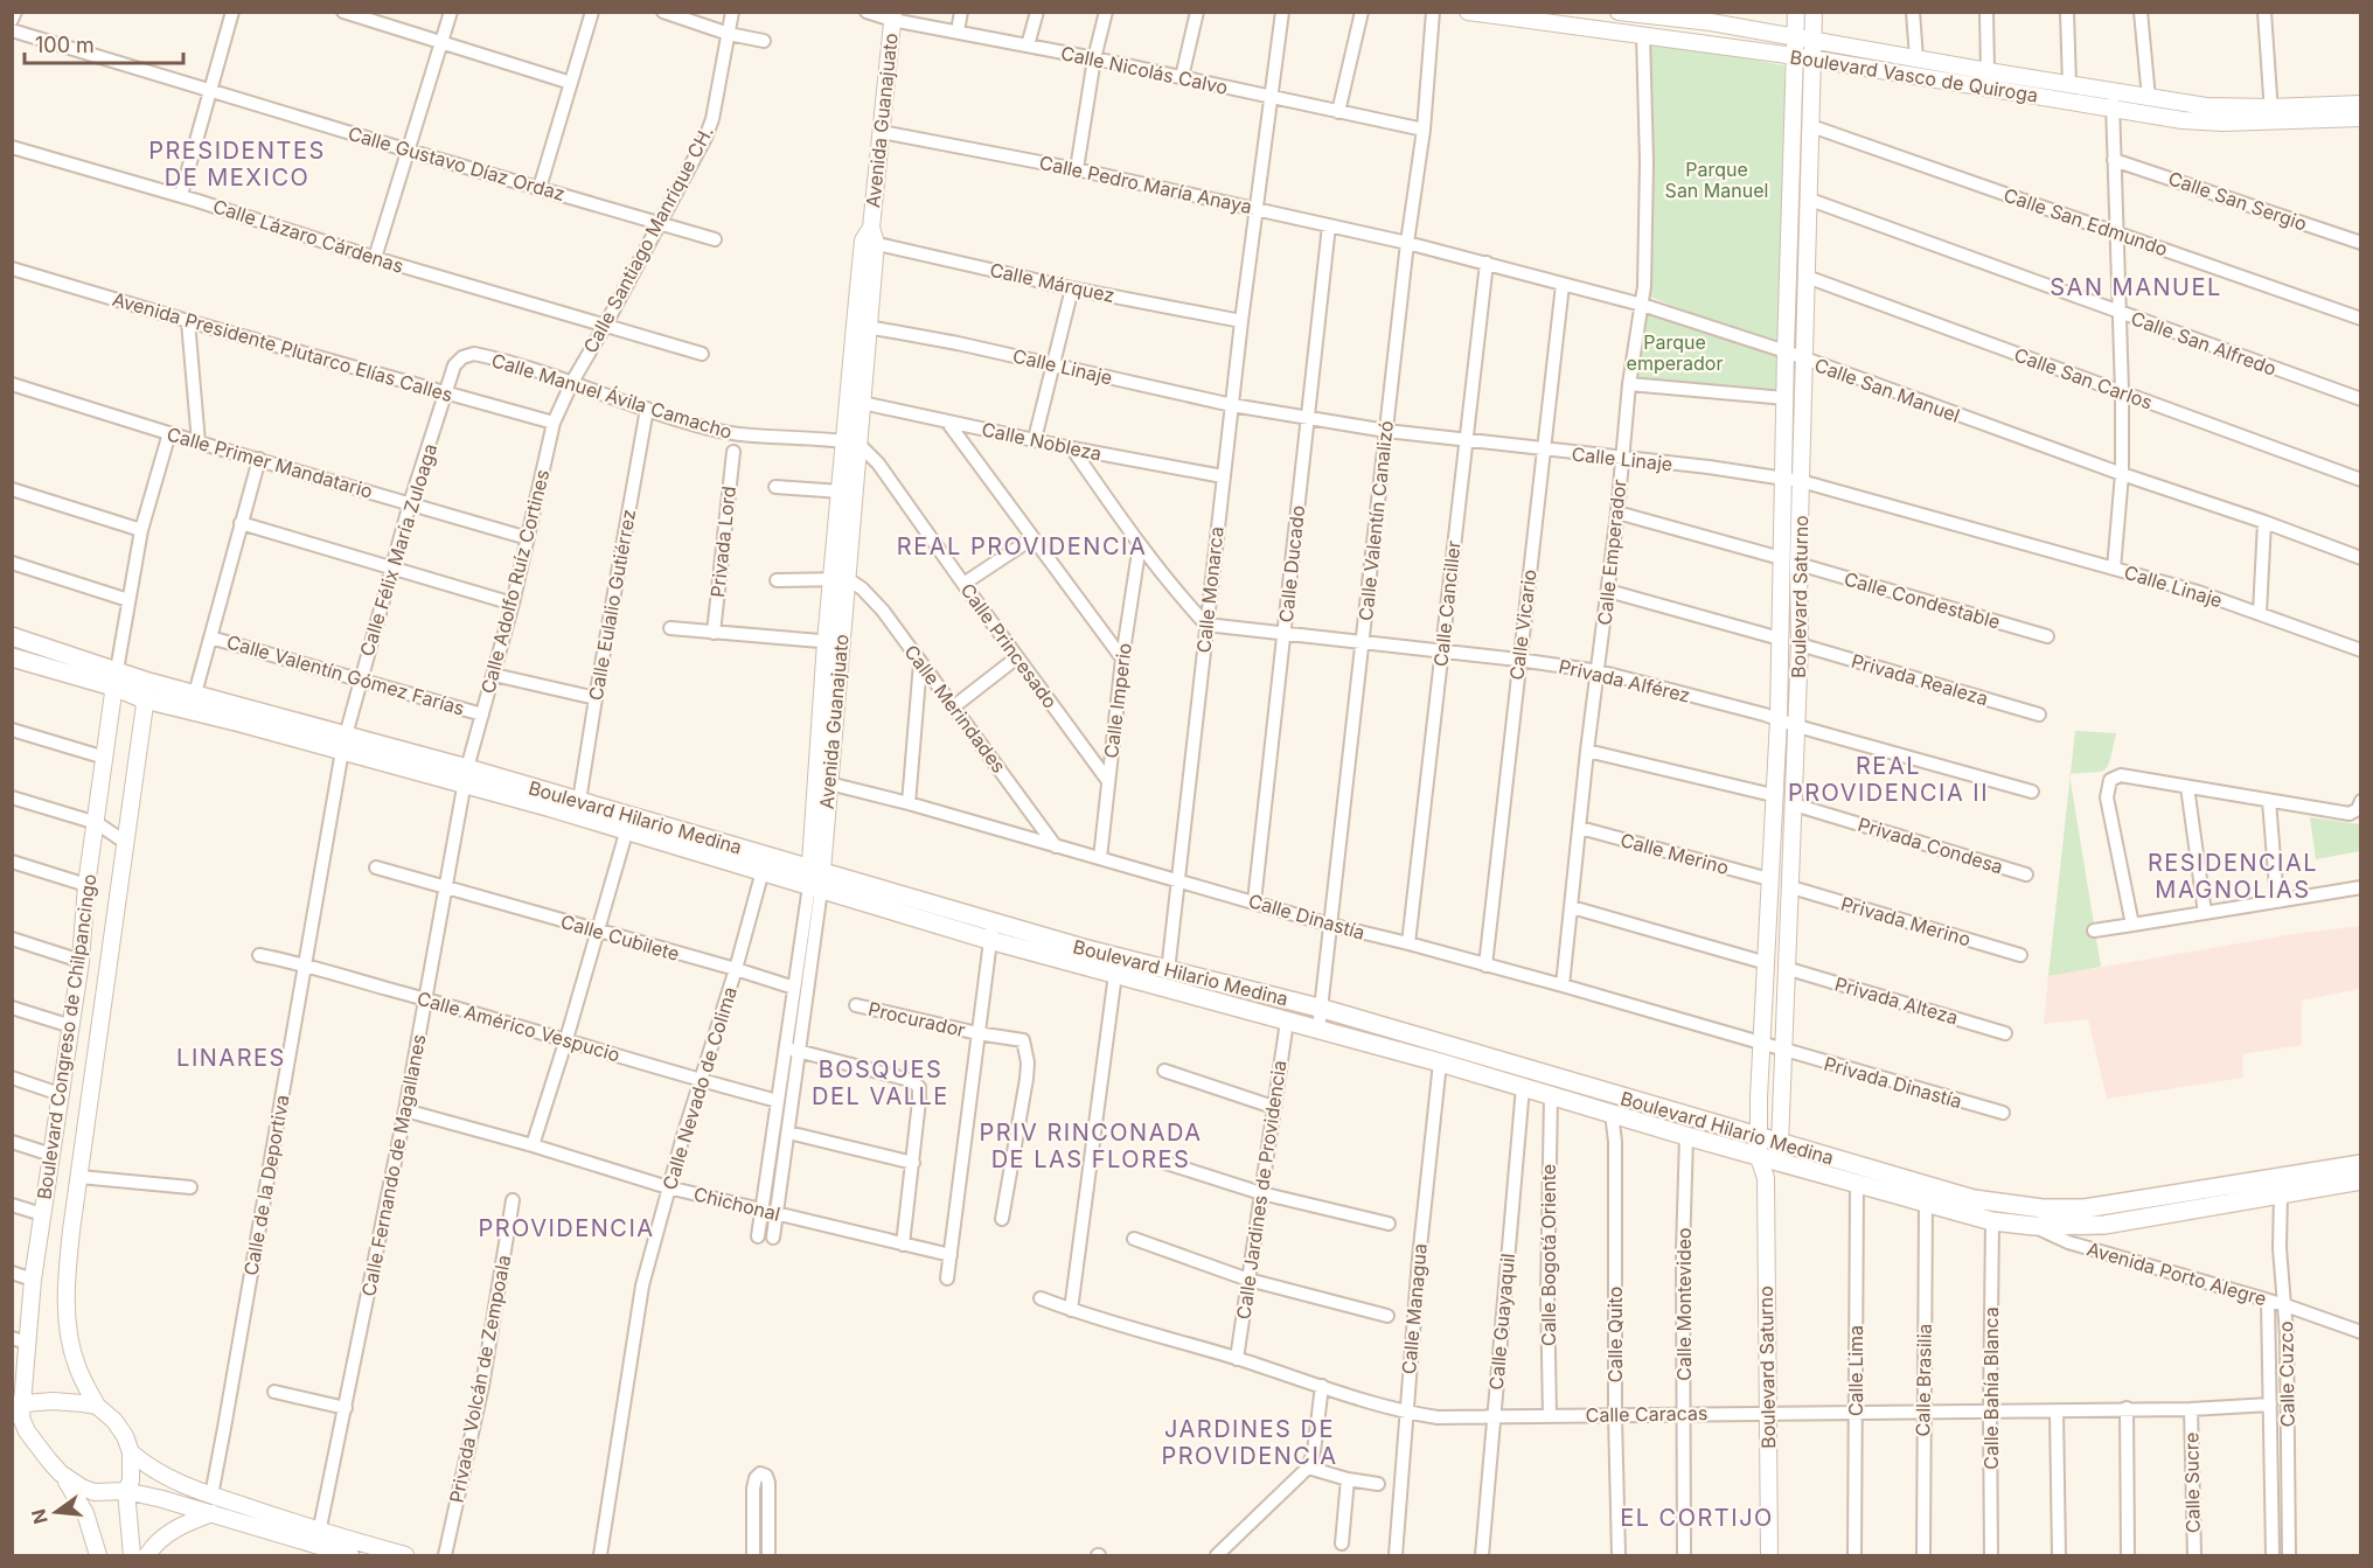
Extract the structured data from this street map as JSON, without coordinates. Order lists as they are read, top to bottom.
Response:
{
  "streets": {
    "main road": ["Boulevard Hilario Medina"],
    "street": [
      "Calle Nicolás Calvo",
      "Boulevard Vasco de Quiroga",
      "Avenida Guanajuato",
      "Calle Gustavo Díaz Ordaz",
      "Calle Pedro María Anaya",
      "Calle San Sergio",
      "Calle San Edmundo",
      "Calle Lázaro Cárdenas",
      "Calle Santiago Manrique CH.",
      "Calle Márquez",
      "Calle San Alfredo",
      "Avenida Presidente Plutarco Elías Calles",
      "Calle Linaje",
      "Calle San Carlos",
      "Calle San Manuel",
      "Calle Manuel Ávila Camacho",
      "Calle Nobleza",
      "Calle Primer Mandatario",
      "Calle Valentín Canalizó",
      "Privada Lord",
      "Calle Félix María Zuloaga",
      "Calle Emperador",
      "Calle Ducado",
      "Calle Adolfo Ruíz Cortines",
      "Calle Monarca",
      "Boulevard Saturno",
      "Calle Condestable",
      "Calle Canciller",
      "Calle Eulalio Gutiérrez",
      "Calle Vicario",
      "Calle Princesado",
      "Calle Valentín Gómez Farías",
      "Privada Realeza",
      "Privada Alférez",
      "Calle Imperio",
      "Calle Merindades",
      "Privada Condesa",
      "Calle Merino",
      "Calle Dinastía",
      "Privada Merino",
      "Calle Cubilete",
      "Privada Alteza",
      "Procurador",
      "Calle Américo Vespucio",
      "Boulevard Congreso de Chilpancingo",
      "Privada Dinastía",
      "Calle Nevado de Colima",
      "Calle Fernando de Magallanes",
      "Calle de la Deportiva",
      "Calle Jardines de Providencia",
      "Chichonal",
      "Calle Bogotá Oriente",
      "Avenida Porto Alegre",
      "Calle Montevideo",
      "Calle Managua",
      "Calle Guayaquil",
      "Calle Quito",
      "Calle Lima",
      "Calle Cuzco",
      "Privada Volcán de Zempoala",
      "Calle Brasilia",
      "Calle Bahía Blanca",
      "Calle Caracas",
      "Calle Sucre"
    ]
  },
  "crossings": [
    ["Calle Nicolás Calvo", "Avenida Guanajuato"],
    ["Calle Nicolás Calvo", "Calle Valentín Canalizó"],
    ["Calle Nicolás Calvo", "Calle Monarca"],
    ["Boulevard Vasco de Quiroga", "Calle Emperador"],
    ["Boulevard Vasco de Quiroga", "Boulevard Saturno"],
    ["Avenida Guanajuato", "Calle Pedro María Anaya"],
    ["Avenida Guanajuato", "Calle Márquez"],
    ["Avenida Guanajuato", "Calle Linaje"],
    ["Avenida Guanajuato", "Calle Manuel Ávila Camacho"],
    ["Avenida Guanajuato", "Calle Nobleza"],
    ["Avenida Guanajuato", "Calle Princesado"],
    ["Avenida Guanajuato", "Calle Merindades"],
    ["Avenida Guanajuato", "Boulevard Hilario Medina"],
    ["Avenida Guanajuato", "Calle Dinastía"],
    ["Avenida Guanajuato", "Calle Cubilete"],
    ["Avenida Guanajuato", "Calle Américo Vespucio"],
    ["Avenida Guanajuato", "Chichonal"],
    ["Calle Gustavo Díaz Ordaz", "Calle Santiago Manrique CH."],
    ["Calle Pedro María Anaya", "Calle San Manuel"],
    ["Calle Pedro María Anaya", "Calle Valentín Canalizó"],
    ["Calle Pedro María Anaya", "Calle Ducado"],
    ["Calle Pedro María Anaya", "Calle Monarca"],
    ["Calle San Edmundo", "Boulevard Saturno"],
    ["Calle Lázaro Cárdenas", "Calle Santiago Manrique CH."],
    ["Calle Santiago Manrique CH.", "Calle Manuel Ávila Camacho"],
    ["Calle Santiago Manrique CH.", "Calle Adolfo Ruíz Cortines"],
    ["Calle Márquez", "Calle Monarca"],
    ["Calle San Alfredo", "Boulevard Saturno"],
    ["Avenida Presidente Plutarco Elías Calles", "Calle Félix María Zuloaga"],
    ["Avenida Presidente Plutarco Elías Calles", "Calle Adolfo Ruíz Cortines"],
    ["Calle Linaje", "Calle Valentín Canalizó"],
    ["Calle Linaje", "Calle Emperador"],
    ["Calle Linaje", "Calle Ducado"],
    ["Calle Linaje", "Calle Monarca"],
    ["Calle Linaje", "Boulevard Saturno"],
    ["Calle Linaje", "Calle Canciller"],
    ["Calle Linaje", "Calle Vicario"],
    ["Calle San Carlos", "Boulevard Saturno"],
    ["Calle San Manuel", "Calle Valentín Canalizó"],
    ["Calle San Manuel", "Calle Emperador"],
    ["Calle San Manuel", "Boulevard Saturno"],
    ["Calle San Manuel", "Calle Canciller"],
    ["Calle San Manuel", "Calle Vicario"],
    ["Calle Manuel Ávila Camacho", "Calle Félix María Zuloaga"],
    ["Calle Manuel Ávila Camacho", "Calle Adolfo Ruíz Cortines"],
    ["Calle Manuel Ávila Camacho", "Calle Eulalio Gutiérrez"],
    ["Calle Manuel Ávila Camacho", "Calle Princesado"],
    ["Calle Nobleza", "Calle Monarca"],
    ["Calle Primer Mandatario", "Calle Félix María Zuloaga"],
    ["Calle Primer Mandatario", "Calle Adolfo Ruíz Cortines"],
    ["Calle Valentín Canalizó", "Privada Alférez"],
    ["Calle Valentín Canalizó", "Boulevard Hilario Medina"],
    ["Calle Valentín Canalizó", "Calle Dinastía"],
    ["Calle Félix María Zuloaga", "Calle Valentín Gómez Farías"],
    ["Calle Félix María Zuloaga", "Boulevard Hilario Medina"],
    ["Calle Félix María Zuloaga", "Calle de la Deportiva"],
    ["Calle Emperador", "Privada Alférez"],
    ["Calle Emperador", "Calle Merino"],
    ["Calle Emperador", "Calle Dinastía"],
    ["Calle Ducado", "Privada Alférez"],
    ["Calle Ducado", "Calle Dinastía"],
    ["Calle Adolfo Ruíz Cortines", "Calle Valentín Gómez Farías"],
    ["Calle Adolfo Ruíz Cortines", "Boulevard Hilario Medina"],
    ["Calle Adolfo Ruíz Cortines", "Calle Fernando de Magallanes"],
    ["Calle Monarca", "Privada Alférez"],
    ["Calle Monarca", "Boulevard Hilario Medina"],
    ["Calle Monarca", "Calle Dinastía"],
    ["Boulevard Saturno", "Calle Condestable"],
    ["Boulevard Saturno", "Privada Realeza"],
    ["Boulevard Saturno", "Privada Alférez"],
    ["Boulevard Saturno", "Boulevard Hilario Medina"],
    ["Boulevard Saturno", "Privada Condesa"],
    ["Boulevard Saturno", "Calle Merino"],
    ["Boulevard Saturno", "Calle Dinastía"],
    ["Boulevard Saturno", "Privada Merino"],
    ["Boulevard Saturno", "Privada Alteza"],
    ["Boulevard Saturno", "Privada Dinastía"],
    ["Boulevard Saturno", "Calle Caracas"],
    ["Calle Canciller", "Privada Alférez"],
    ["Calle Canciller", "Calle Dinastía"],
    ["Calle Eulalio Gutiérrez", "Boulevard Hilario Medina"],
    ["Calle Vicario", "Privada Alférez"],
    ["Calle Vicario", "Calle Dinastía"],
    ["Calle Princesado", "Calle Imperio"],
    ["Calle Imperio", "Calle Dinastía"],
    ["Calle Merindades", "Calle Dinastía"],
    ["Boulevard Hilario Medina", "Boulevard Congreso de Chilpancingo"],
    ["Boulevard Hilario Medina", "Calle Nevado de Colima"],
    ["Boulevard Hilario Medina", "Calle Fernando de Magallanes"],
    ["Boulevard Hilario Medina", "Calle de la Deportiva"],
    ["Boulevard Hilario Medina", "Calle Jardines de Providencia"],
    ["Boulevard Hilario Medina", "Calle Bogotá Oriente"],
    ["Boulevard Hilario Medina", "Avenida Porto Alegre"],
    ["Boulevard Hilario Medina", "Calle Montevideo"],
    ["Boulevard Hilario Medina", "Calle Managua"],
    ["Boulevard Hilario Medina", "Calle Guayaquil"],
    ["Boulevard Hilario Medina", "Calle Quito"],
    ["Boulevard Hilario Medina", "Calle Lima"],
    ["Boulevard Hilario Medina", "Calle Cuzco"],
    ["Boulevard Hilario Medina", "Calle Brasilia"],
    ["Boulevard Hilario Medina", "Calle Bahía Blanca"],
    ["Calle Dinastía", "Privada Dinastía"],
    ["Calle Cubilete", "Calle Nevado de Colima"],
    ["Calle Cubilete", "Calle Fernando de Magallanes"],
    ["Calle Américo Vespucio", "Calle Nevado de Colima"],
    ["Calle Américo Vespucio", "Calle Fernando de Magallanes"],
    ["Calle Américo Vespucio", "Calle de la Deportiva"],
    ["Calle Nevado de Colima", "Chichonal"],
    ["Calle Fernando de Magallanes", "Chichonal"],
    ["Calle Jardines de Providencia", "Calle Caracas"],
    ["Calle Bogotá Oriente", "Calle Caracas"],
    ["Avenida Porto Alegre", "Calle Cuzco"],
    ["Calle Montevideo", "Calle Caracas"],
    ["Calle Managua", "Calle Caracas"],
    ["Calle Guayaquil", "Calle Caracas"],
    ["Calle Quito", "Calle Caracas"],
    ["Calle Lima", "Calle Caracas"],
    ["Calle Cuzco", "Calle Caracas"],
    ["Calle Brasilia", "Calle Caracas"],
    ["Calle Bahía Blanca", "Calle Caracas"],
    ["Calle Caracas", "Calle Sucre"]
  ],
  "districts": [
    "PRESIDENTES DE MEXICO",
    "SAN MANUEL",
    "REAL PROVIDENCIA",
    "REAL PROVIDENCIA II",
    "RESIDENCIAL MAGNOLIAS",
    "LINARES",
    "BOSQUES DEL VALLE",
    "PRIV RINCONADA DE LAS FLORES",
    "PROVIDENCIA",
    "JARDINES DE PROVIDENCIA",
    "EL CORTIJO"
  ],
  "parks": ["Parque San Manuel", "Parque emperador"],
  "scale_bar": "100 m",
  "north": "left"
}
